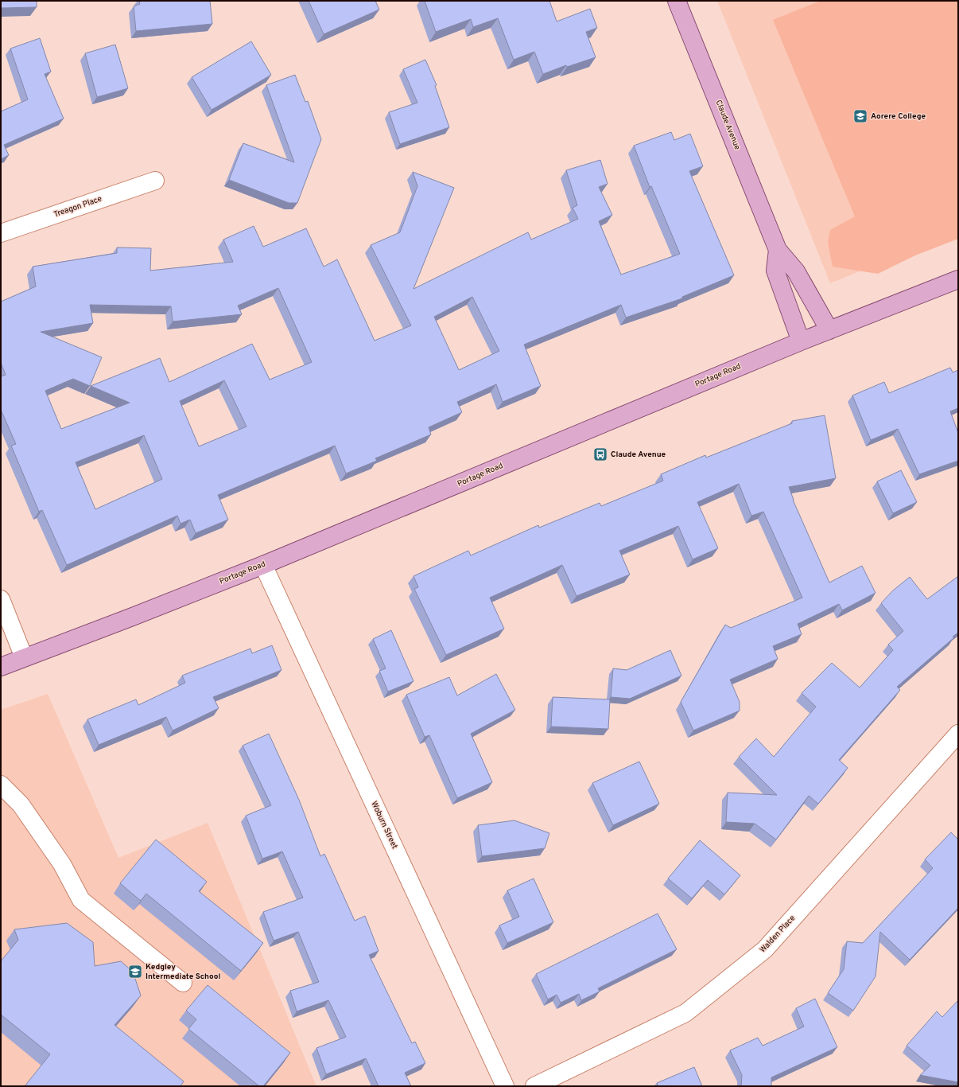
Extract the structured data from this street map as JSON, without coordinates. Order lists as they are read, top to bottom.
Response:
{
  "streets": {
    "main road": ["Claude Avenue", "Portage Road"],
    "street": ["Treagon Place", "Woburn Street", "Walden Place"]
  },
  "crossings": [
    ["Claude Avenue", "Portage Road"],
    ["Portage Road", "Woburn Street"]
  ],
  "places": {
    "school or university": ["Aorere College", "Kedgley Intermediate School"],
    "bus stop": ["Claude Avenue"]
  }
}
